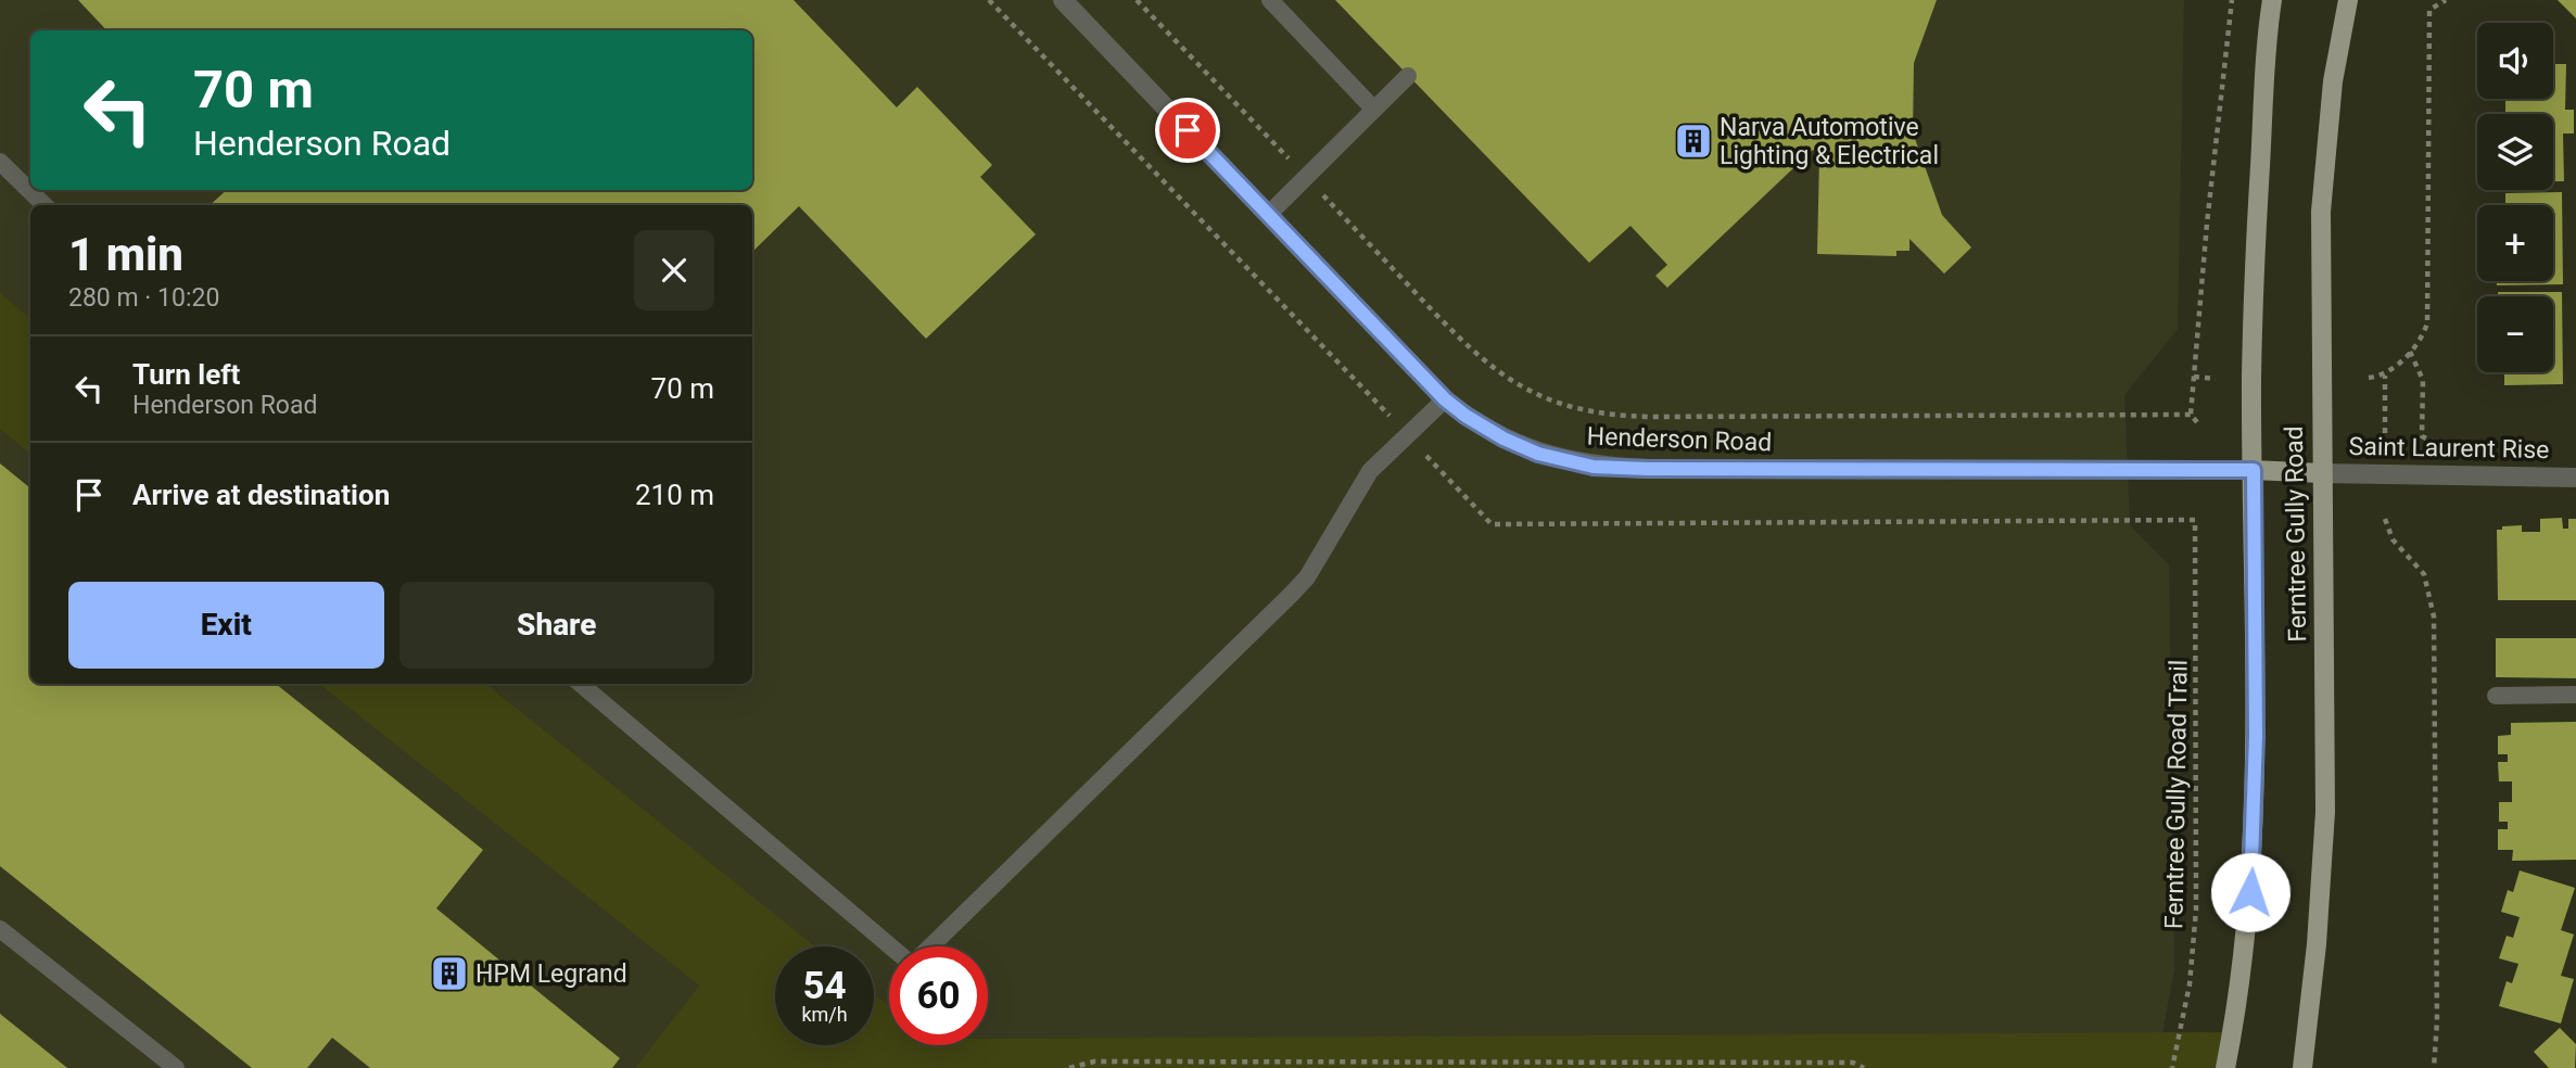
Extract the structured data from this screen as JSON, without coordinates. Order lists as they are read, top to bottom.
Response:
{
  "streets": {
    "main road": ["Ferntree Gully Road"],
    "street": ["Henderson Road", "Saint Laurent Rise"],
    "path": ["Ferntree Gully Road Trail"]
  },
  "crossings": [
    ["Henderson Road", "Ferntree Gully Road"],
    ["Saint Laurent Rise", "Ferntree Gully Road"]
  ],
  "places": {
    "building": ["Narva Automotive Lighting & Electrical", "HPM Legrand"]
  },
  "page": {
    "map_buttons": ["+", "−"],
    "turn": ["70 m", "Henderson Road"],
    "heading": ["1 min", "280 m · 10:20"],
    "list": [
      {
        "name": "Turn left",
        "note": "Henderson Road",
        "value": "70 m"
      },
      {
        "name": "Arrive at destination",
        "value": "210 m"
      }
    ],
    "buttons": ["Exit", "Share"],
    "speed": "54 km/h",
    "limit": "60"
  }
}
